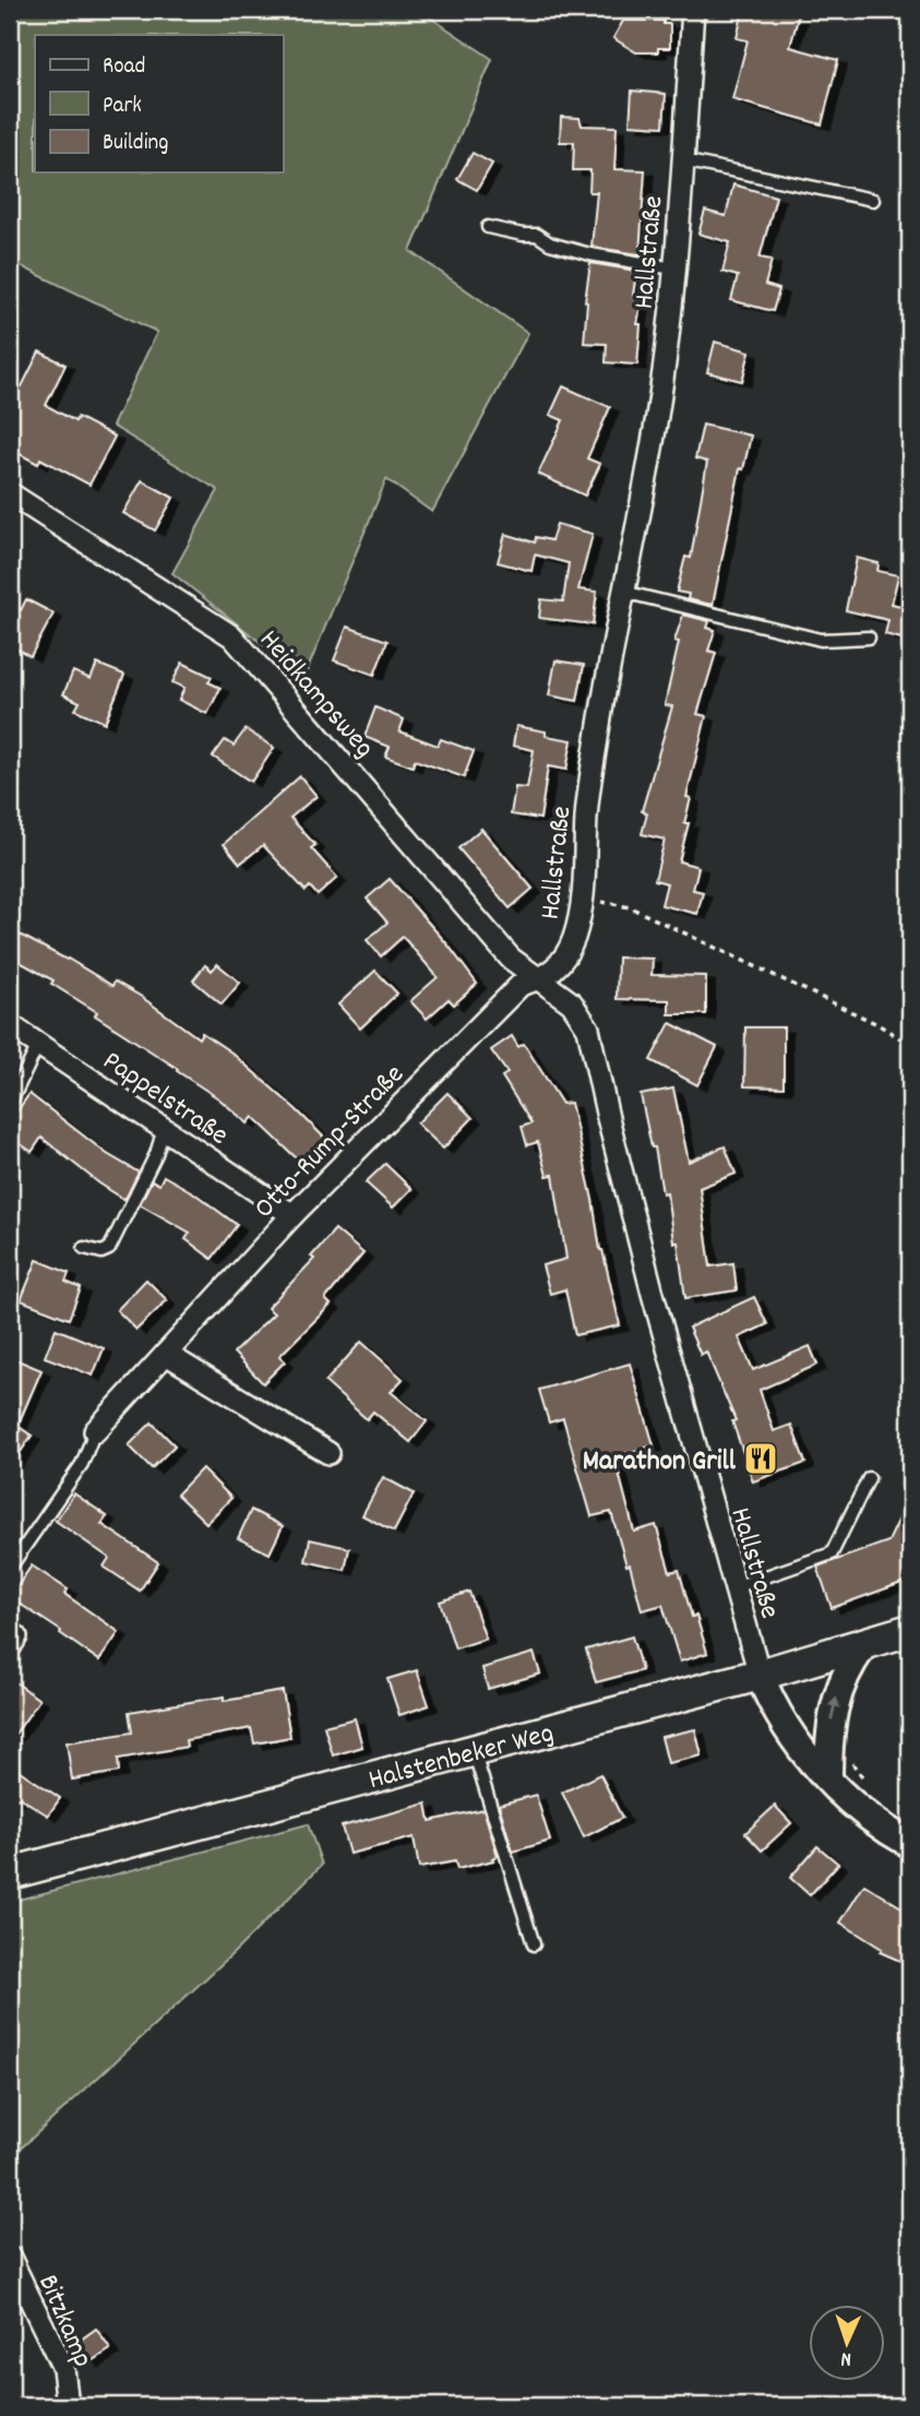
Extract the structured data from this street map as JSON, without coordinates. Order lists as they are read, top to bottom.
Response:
{
  "streets": {
    "main road": ["Halstenbeker Weg"],
    "street": [
      "Hallstraße",
      "Heidkampsweg",
      "Pappelstraße",
      "Otto-Rump-Straße",
      "Bitzkamp"
    ]
  },
  "crossings": [
    ["Hallstraße", "Heidkampsweg"],
    ["Hallstraße", "Otto-Rump-Straße"],
    ["Hallstraße", "Halstenbeker Weg"],
    ["Heidkampsweg", "Otto-Rump-Straße"],
    ["Pappelstraße", "Otto-Rump-Straße"]
  ],
  "places": {
    "restaurant": ["Marathon Grill"]
  },
  "legend": ["Road", "Park", "Building"],
  "north": "bottom"
}
